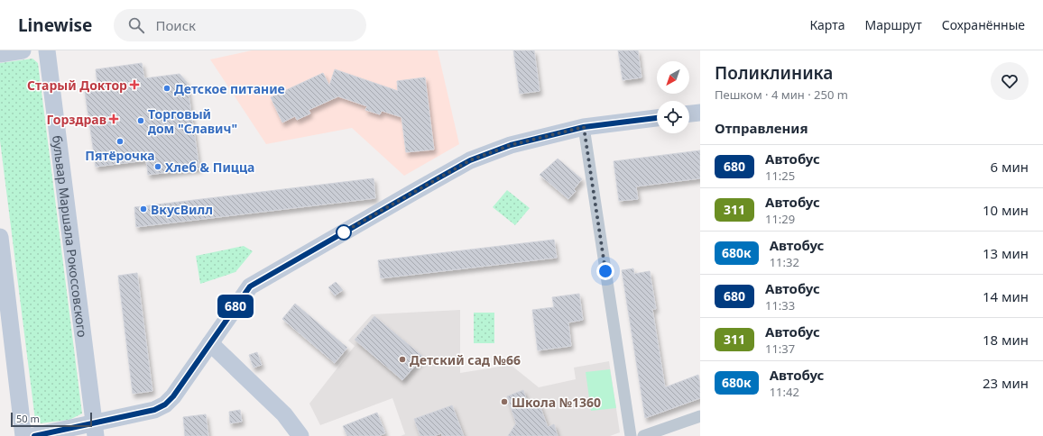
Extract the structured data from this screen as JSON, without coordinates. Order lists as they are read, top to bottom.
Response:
{
  "streets": {
    "street": ["бульвар Маршала Рокоссовского"]
  },
  "places": {
    "health": ["Старый Доктор", "Горздрав"],
    "other": [
      "Детское питание",
      "Торговый дом \"Славич\"",
      "Пятёрочка",
      "Хлеб & Пицца",
      "ВкусВилл",
      "Детский сад №66",
      "Школа №1360"
    ]
  },
  "lines": ["bus line 680"],
  "scale_bar": "50 m",
  "north": "bottom left",
  "page": {
    "header": "Linewise",
    "search": "Поиск",
    "nav": ["Карта", "Маршрут", "Сохранённые"],
    "on_map": "680",
    "heading": [
      ["Поликлиника", "Пешком · 4 мин · 250 m"],
      "Отправления"
    ],
    "list": [
      {
        "mark": "680",
        "name": "Автобус",
        "note": "11:25",
        "value": "6 мин"
      },
      {
        "mark": "311",
        "name": "Автобус",
        "note": "11:29",
        "value": "10 мин"
      },
      {
        "mark": "680к",
        "name": "Автобус",
        "note": "11:32",
        "value": "13 мин"
      },
      {
        "mark": "680",
        "name": "Автобус",
        "note": "11:33",
        "value": "14 мин"
      },
      {
        "mark": "311",
        "name": "Автобус",
        "note": "11:37",
        "value": "18 мин"
      },
      {
        "mark": "680к",
        "name": "Автобус",
        "note": "11:42",
        "value": "23 мин"
      }
    ],
    "scale": "50 m"
  }
}
